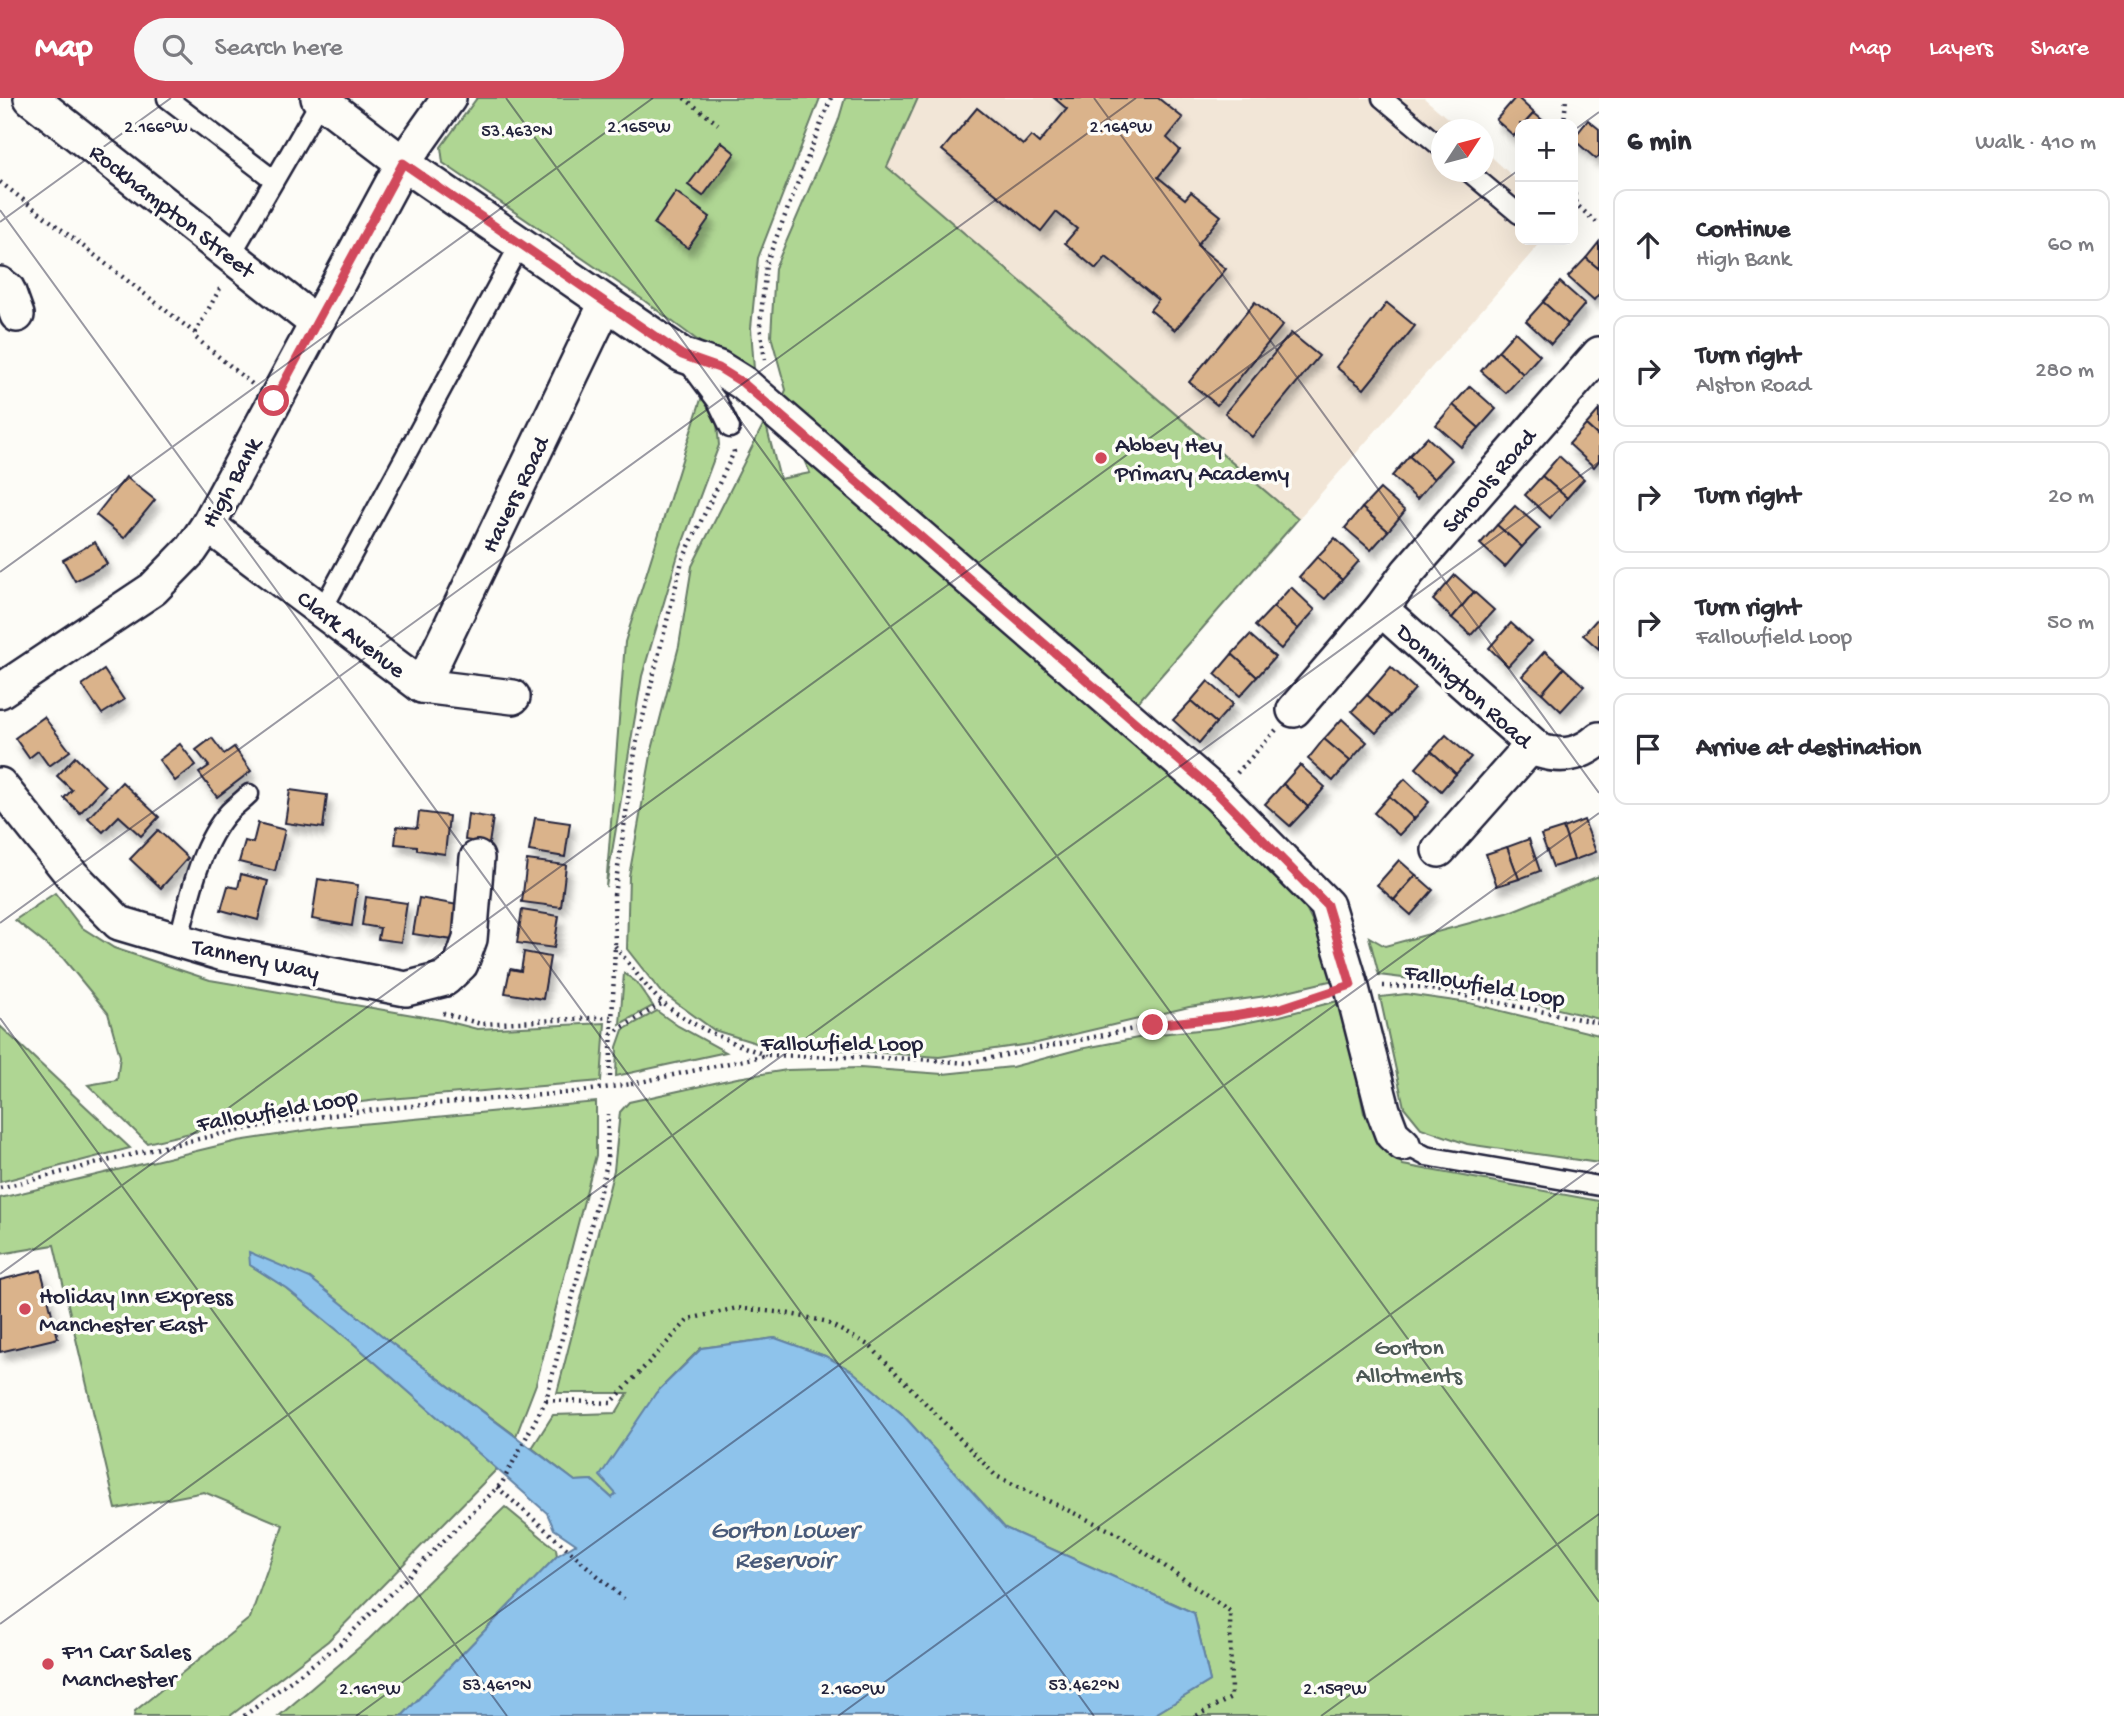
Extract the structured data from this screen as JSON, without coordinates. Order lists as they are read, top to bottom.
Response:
{
  "streets": {
    "street": [
      "Rockhampton Street",
      "Schools Road",
      "High Bank",
      "Havers Road",
      "Clark Avenue",
      "Donnington Road",
      "Tannery Way"
    ],
    "path": ["Fallowfield Loop"]
  },
  "crossings": [
    ["Rockhampton Street", "High Bank"],
    ["Schools Road", "Donnington Road"],
    ["High Bank", "Clark Avenue"],
    ["Havers Road", "Clark Avenue"]
  ],
  "water": ["Gorton Lower Reservoir"],
  "parks": ["Gorton Allotments"],
  "places": ["Abbey Hey Primary Academy", "Holiday Inn Express Manchester East", "F11 Car Sales Manchester"],
  "north": "top right",
  "page": {
    "header": "Map",
    "search": "Search here",
    "nav": ["Map", "Layers", "Share"],
    "heading": ["6 min", "Walk · 410 m"],
    "map_buttons": ["+", "−"],
    "list": [
      ["Continue", "High Bank", "60 m"],
      ["Turn right", "Alston Road", "280 m"],
      ["Turn right", "20 m"],
      ["Turn right", "Fallowfield Loop", "50 m"],
      "Arrive at destination"
    ]
  },
  "coordinates": [
    "2.166°W",
    "2.165°W",
    "2.164°W",
    "53.463°N",
    "53.461°N",
    "53.462°N",
    "2.161°W",
    "2.160°W",
    "2.159°W"
  ]
}
